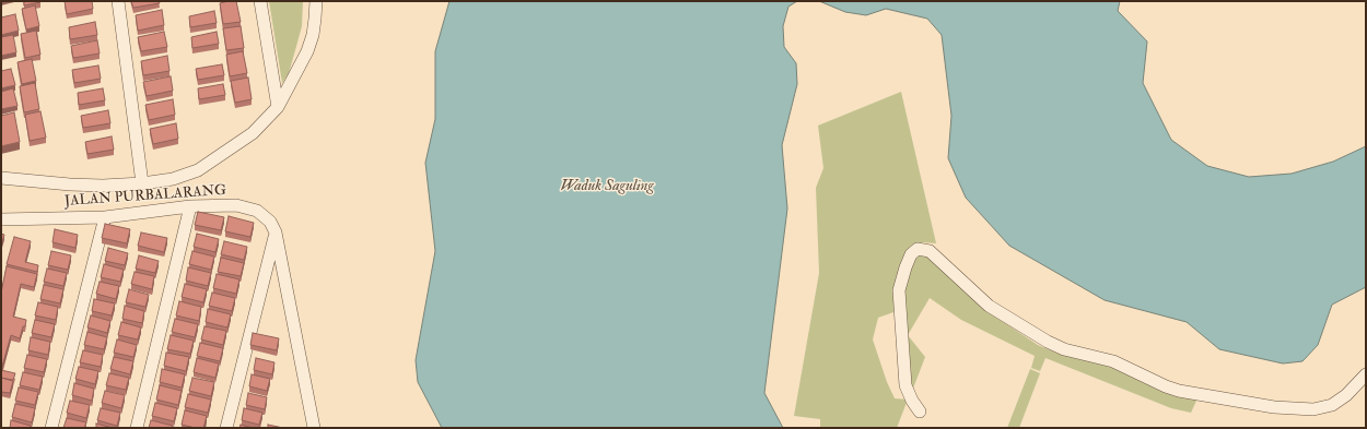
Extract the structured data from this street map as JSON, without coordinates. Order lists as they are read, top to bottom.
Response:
{
  "streets": {
    "street": ["JALAN PURBALARANG"]
  },
  "water": ["Waduk Saguling"]
}
